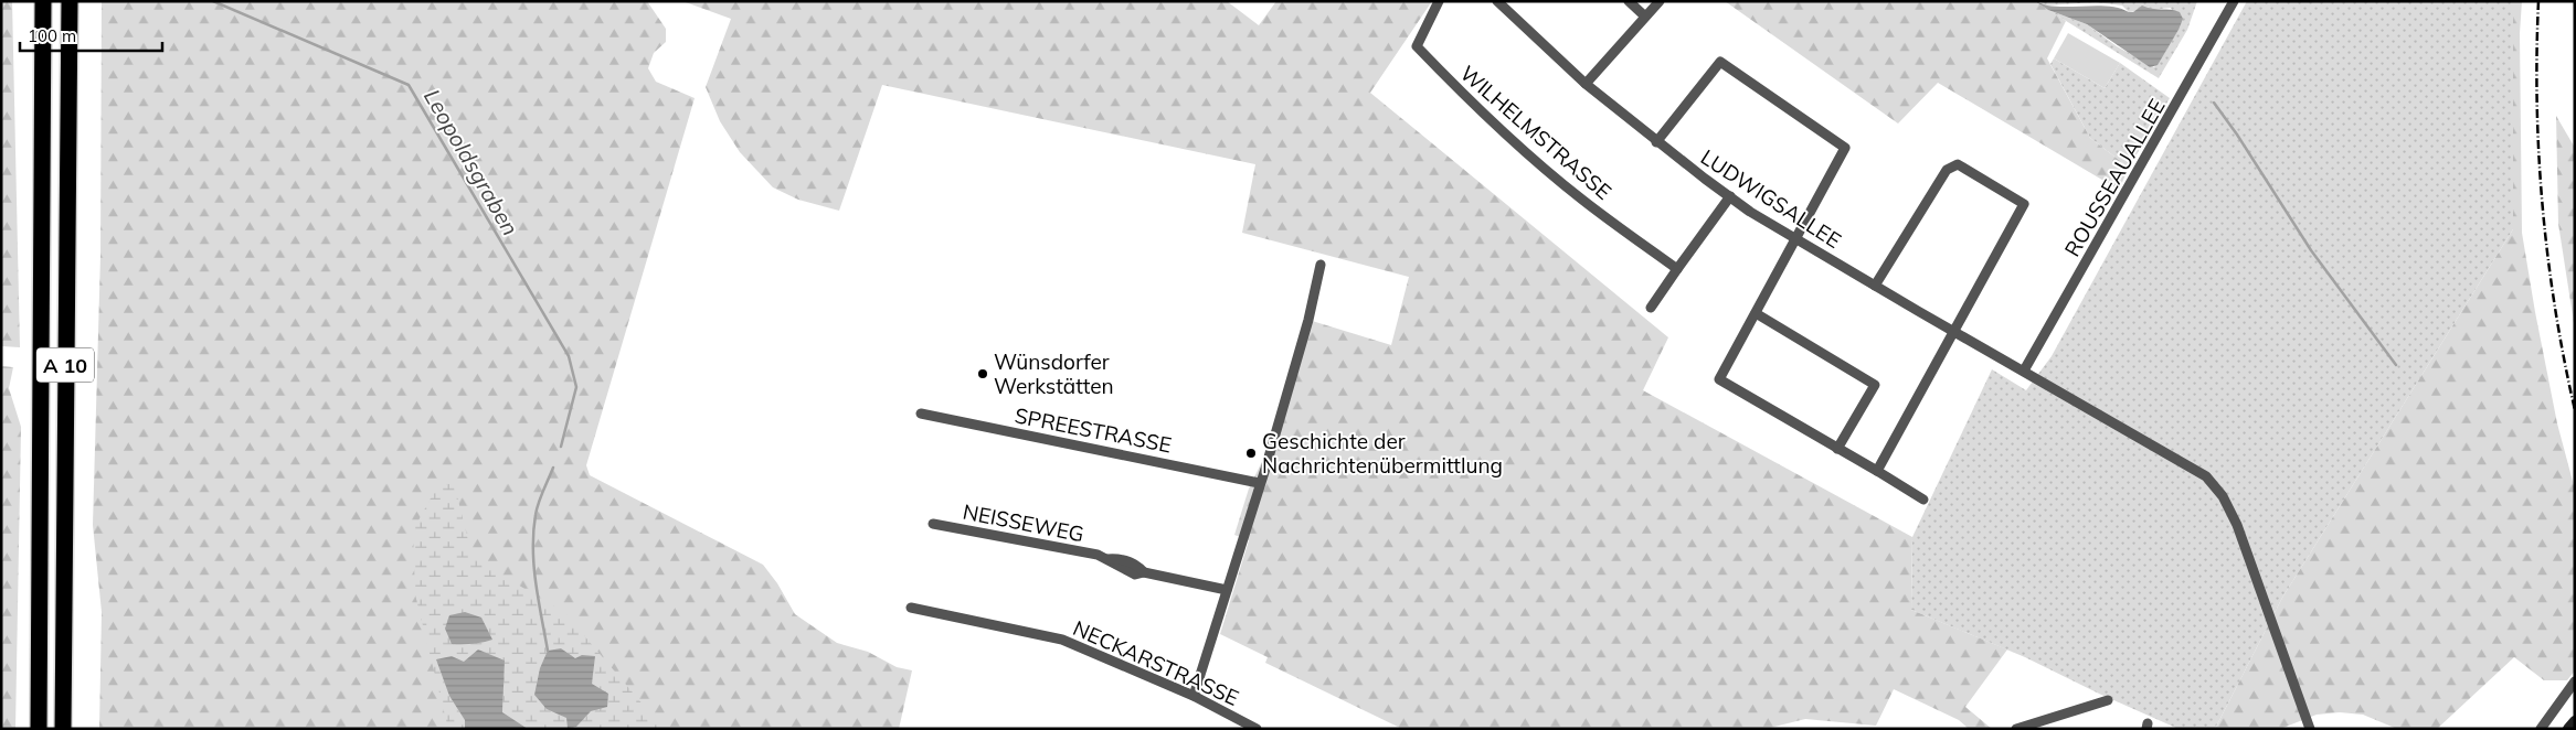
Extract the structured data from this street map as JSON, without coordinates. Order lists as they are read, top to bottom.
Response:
{
  "streets": {
    "highway": ["A 10"],
    "street": [
      "WILHELMSTRASSE",
      "ROUSSEAUALLEE",
      "LUDWIGSALLEE",
      "SPREESTRASSE",
      "NEISSEWEG",
      "NECKARSTRASSE"
    ]
  },
  "crossings": [
    ["ROUSSEAUALLEE", "LUDWIGSALLEE"]
  ],
  "water": ["Leopoldsgraben"],
  "places": ["Wünsdorfer Werkstätten", "Geschichte der Nachrichtenübermittlung"],
  "scale_bar": "100 m"
}
